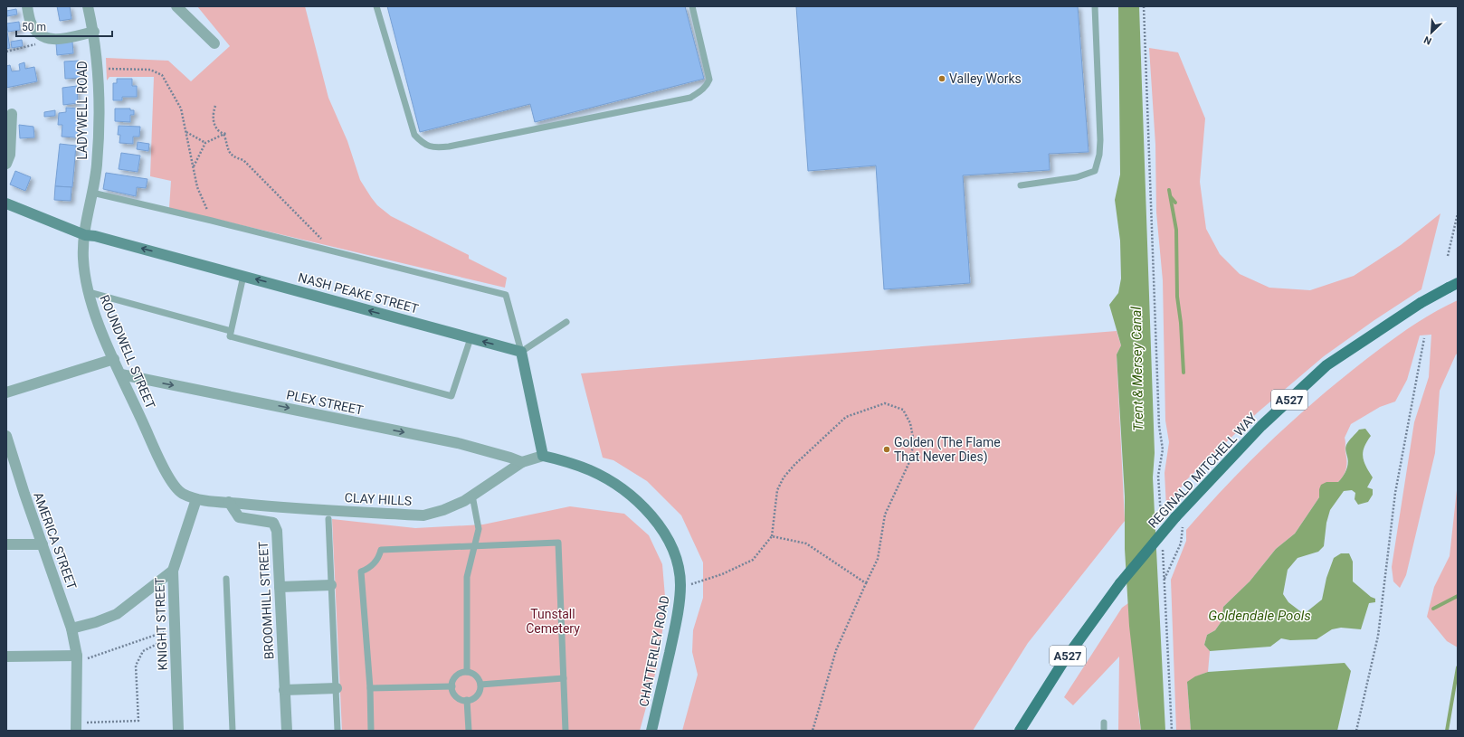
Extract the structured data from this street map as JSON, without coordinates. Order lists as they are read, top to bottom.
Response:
{
  "streets": {
    "main road": ["A527", "REGINALD MITCHELL WAY"],
    "street": [
      "LADYWELL ROAD",
      "NASH PEAKE STREET",
      "ROUNDWELL STREET",
      "PLEX STREET",
      "CLAY HILLS",
      "AMERICA STREET",
      "BROOMHILL STREET",
      "KNIGHT STREET",
      "CHATTERLEY ROAD"
    ]
  },
  "crossings": [
    ["LADYWELL ROAD", "NASH PEAKE STREET"],
    ["LADYWELL ROAD", "ROUNDWELL STREET"],
    ["NASH PEAKE STREET", "ROUNDWELL STREET"],
    ["ROUNDWELL STREET", "PLEX STREET"],
    ["ROUNDWELL STREET", "CLAY HILLS"],
    ["ROUNDWELL STREET", "KNIGHT STREET"],
    ["PLEX STREET", "CLAY HILLS"],
    ["CLAY HILLS", "BROOMHILL STREET"],
    ["CLAY HILLS", "KNIGHT STREET"],
    ["CLAY HILLS", "CHATTERLEY ROAD"]
  ],
  "one_way": ["NASH PEAKE STREET", "PLEX STREET"],
  "water": ["Trent & Mersey Canal", "Goldendale Pools"],
  "parks": ["Tunstall Cemetery"],
  "places": ["Valley Works", "Golden (The Flame That Never Dies)"],
  "scale_bar": "50 m",
  "north": "bottom left"
}
